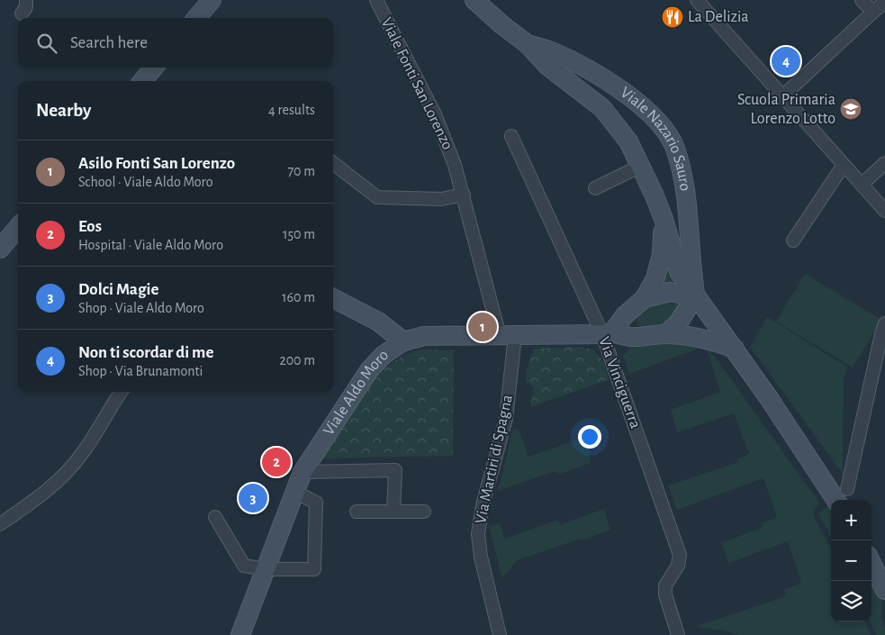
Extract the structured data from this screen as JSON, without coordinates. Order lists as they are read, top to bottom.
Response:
{
  "streets": {
    "main road": ["Viale Nazario Sauro", "Viale Aldo Moro"],
    "street": ["Viale Fonti San Lorenzo", "Via Vinciguerra", "Via Martiri di Spagna"]
  },
  "crossings": [
    ["Viale Fonti San Lorenzo", "Viale Aldo Moro"],
    ["Viale Fonti San Lorenzo", "Via Martiri di Spagna"],
    ["Viale Nazario Sauro", "Viale Aldo Moro"],
    ["Via Vinciguerra", "Viale Aldo Moro"],
    ["Viale Aldo Moro", "Via Martiri di Spagna"]
  ],
  "places": {
    "restaurant": ["La Delizia"],
    "school or university": ["Scuola Primaria Lorenzo Lotto"]
  },
  "page": {
    "search": "Search here",
    "pins": [
      "4",
      "1",
      "2",
      "3"
    ],
    "heading": ["Nearby", "4 results"],
    "list": [
      {
        "mark": "1",
        "name": "Asilo Fonti San Lorenzo",
        "note": "School · Viale Aldo Moro",
        "value": "70 m"
      },
      {
        "mark": "2",
        "name": "Eos",
        "note": "Hospital · Viale Aldo Moro",
        "value": "150 m"
      },
      {
        "mark": "3",
        "name": "Dolci Magie",
        "note": "Shop · Viale Aldo Moro",
        "value": "160 m"
      },
      {
        "mark": "4",
        "name": "Non ti scordar di me",
        "note": "Shop · Via Brunamonti",
        "value": "200 m"
      }
    ],
    "map_buttons": ["+", "−"]
  }
}
